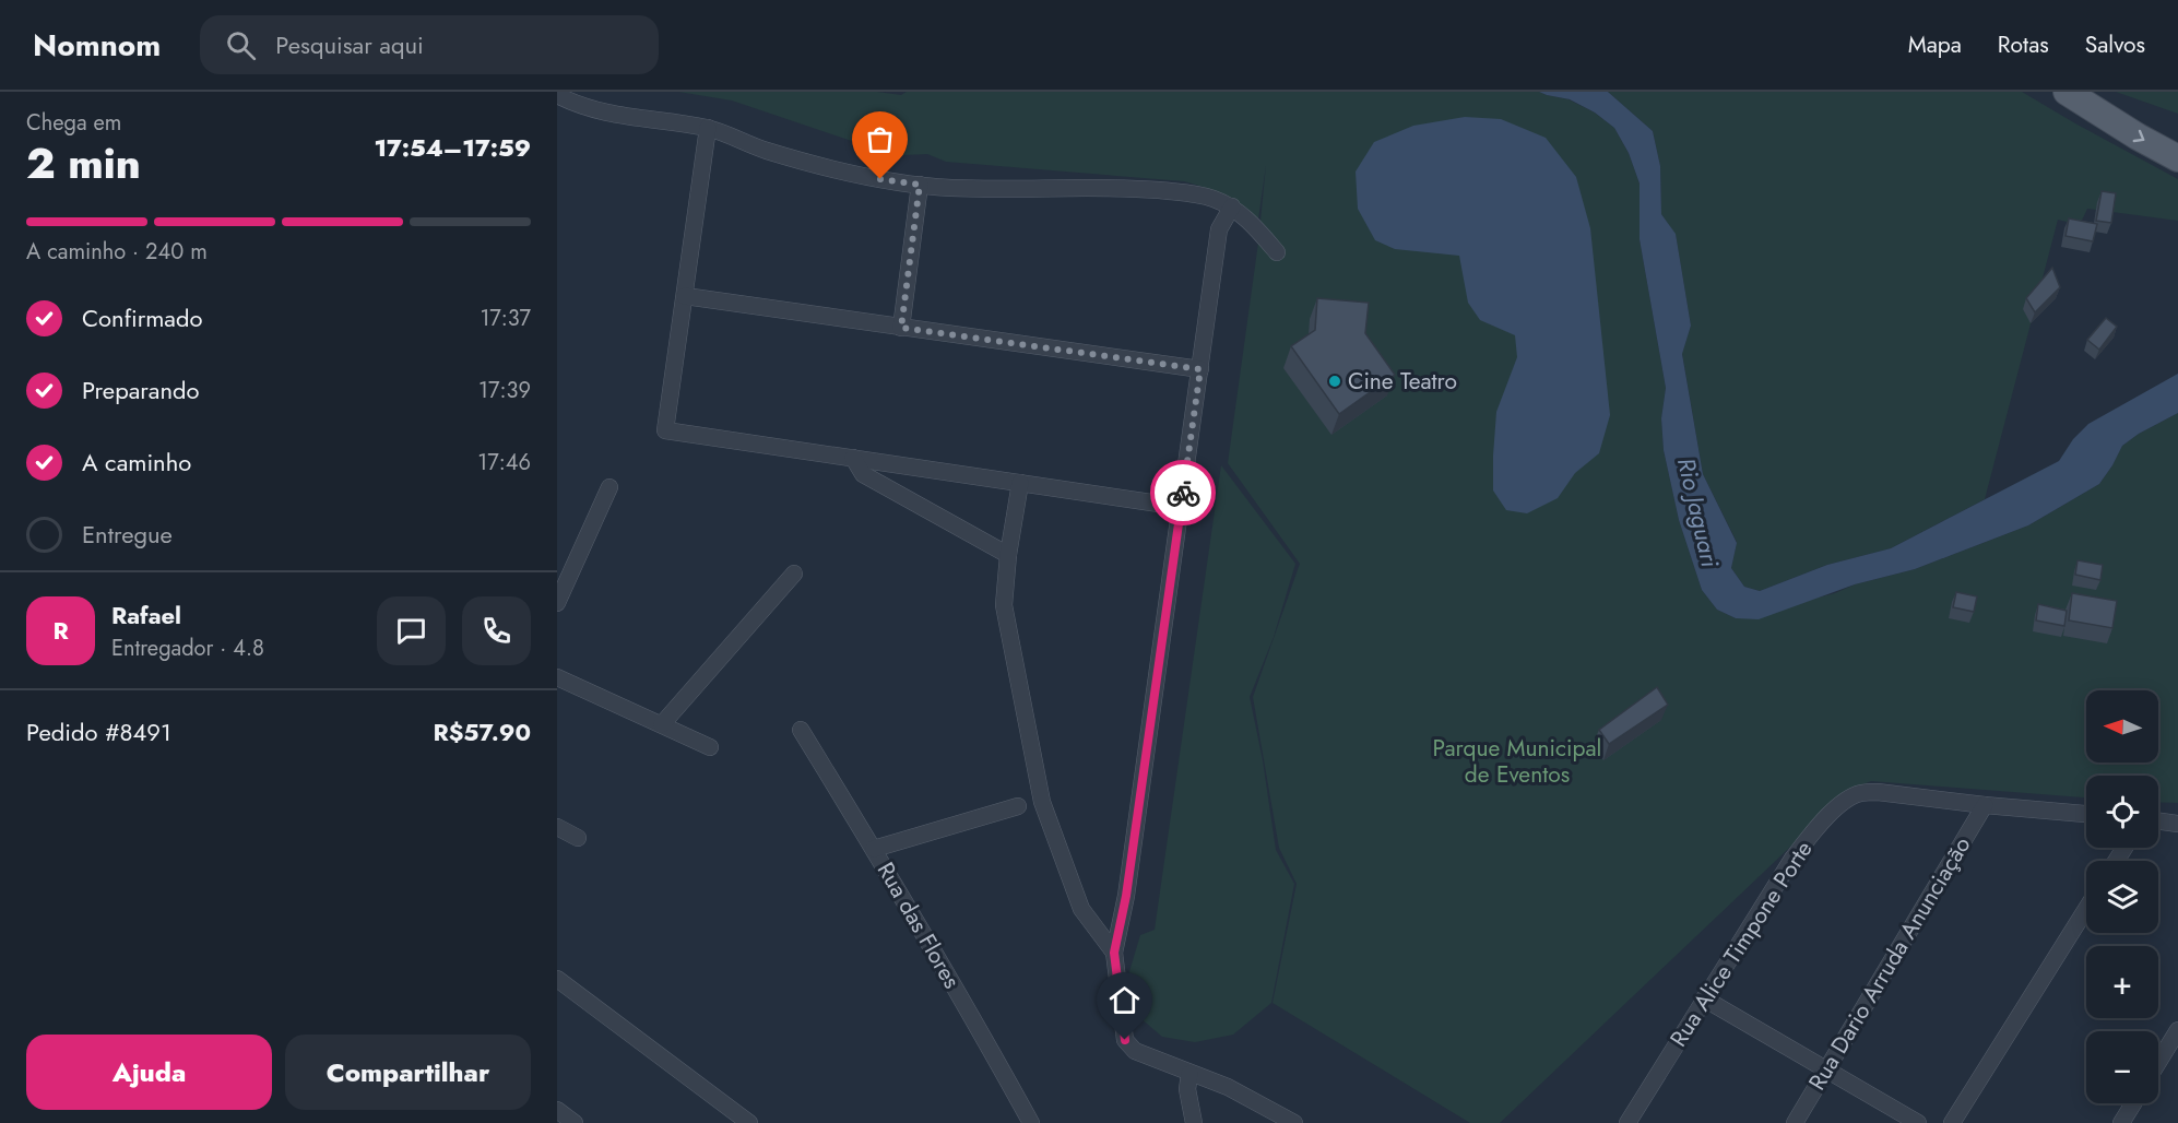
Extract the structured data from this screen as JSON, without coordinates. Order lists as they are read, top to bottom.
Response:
{
  "streets": {
    "street": ["Rua das Flores", "Rua Alice Timpone Porte", "Rua Dario Arruda Anunciação"]
  },
  "crossings": [
    ["Rua Alice Timpone Porte", "Rua Dario Arruda Anunciação"]
  ],
  "water": ["Rio Jaguari"],
  "parks": ["Parque Municipal de Eventos"],
  "places": ["Cine Teatro"],
  "north": "left",
  "page": {
    "header": "Nomnom",
    "search": "Pesquisar aqui",
    "nav": ["Mapa", "Rotas", "Salvos"],
    "heading": ["2 min", "Chega em", "17:54–17:59"],
    "panel": [
      "Rafael",
      "Entregador · 4.8",
      "Pedido #8491",
      "R$57.90"
    ],
    "bar": "A caminho · 240 m",
    "list": [
      ["Confirmado", "17:37"],
      ["Preparando", "17:39"],
      ["A caminho", "17:46"],
      "Entregue"
    ],
    "round": "R",
    "map_buttons": ["+", "−"],
    "buttons": ["Ajuda", "Compartilhar"]
  }
}
